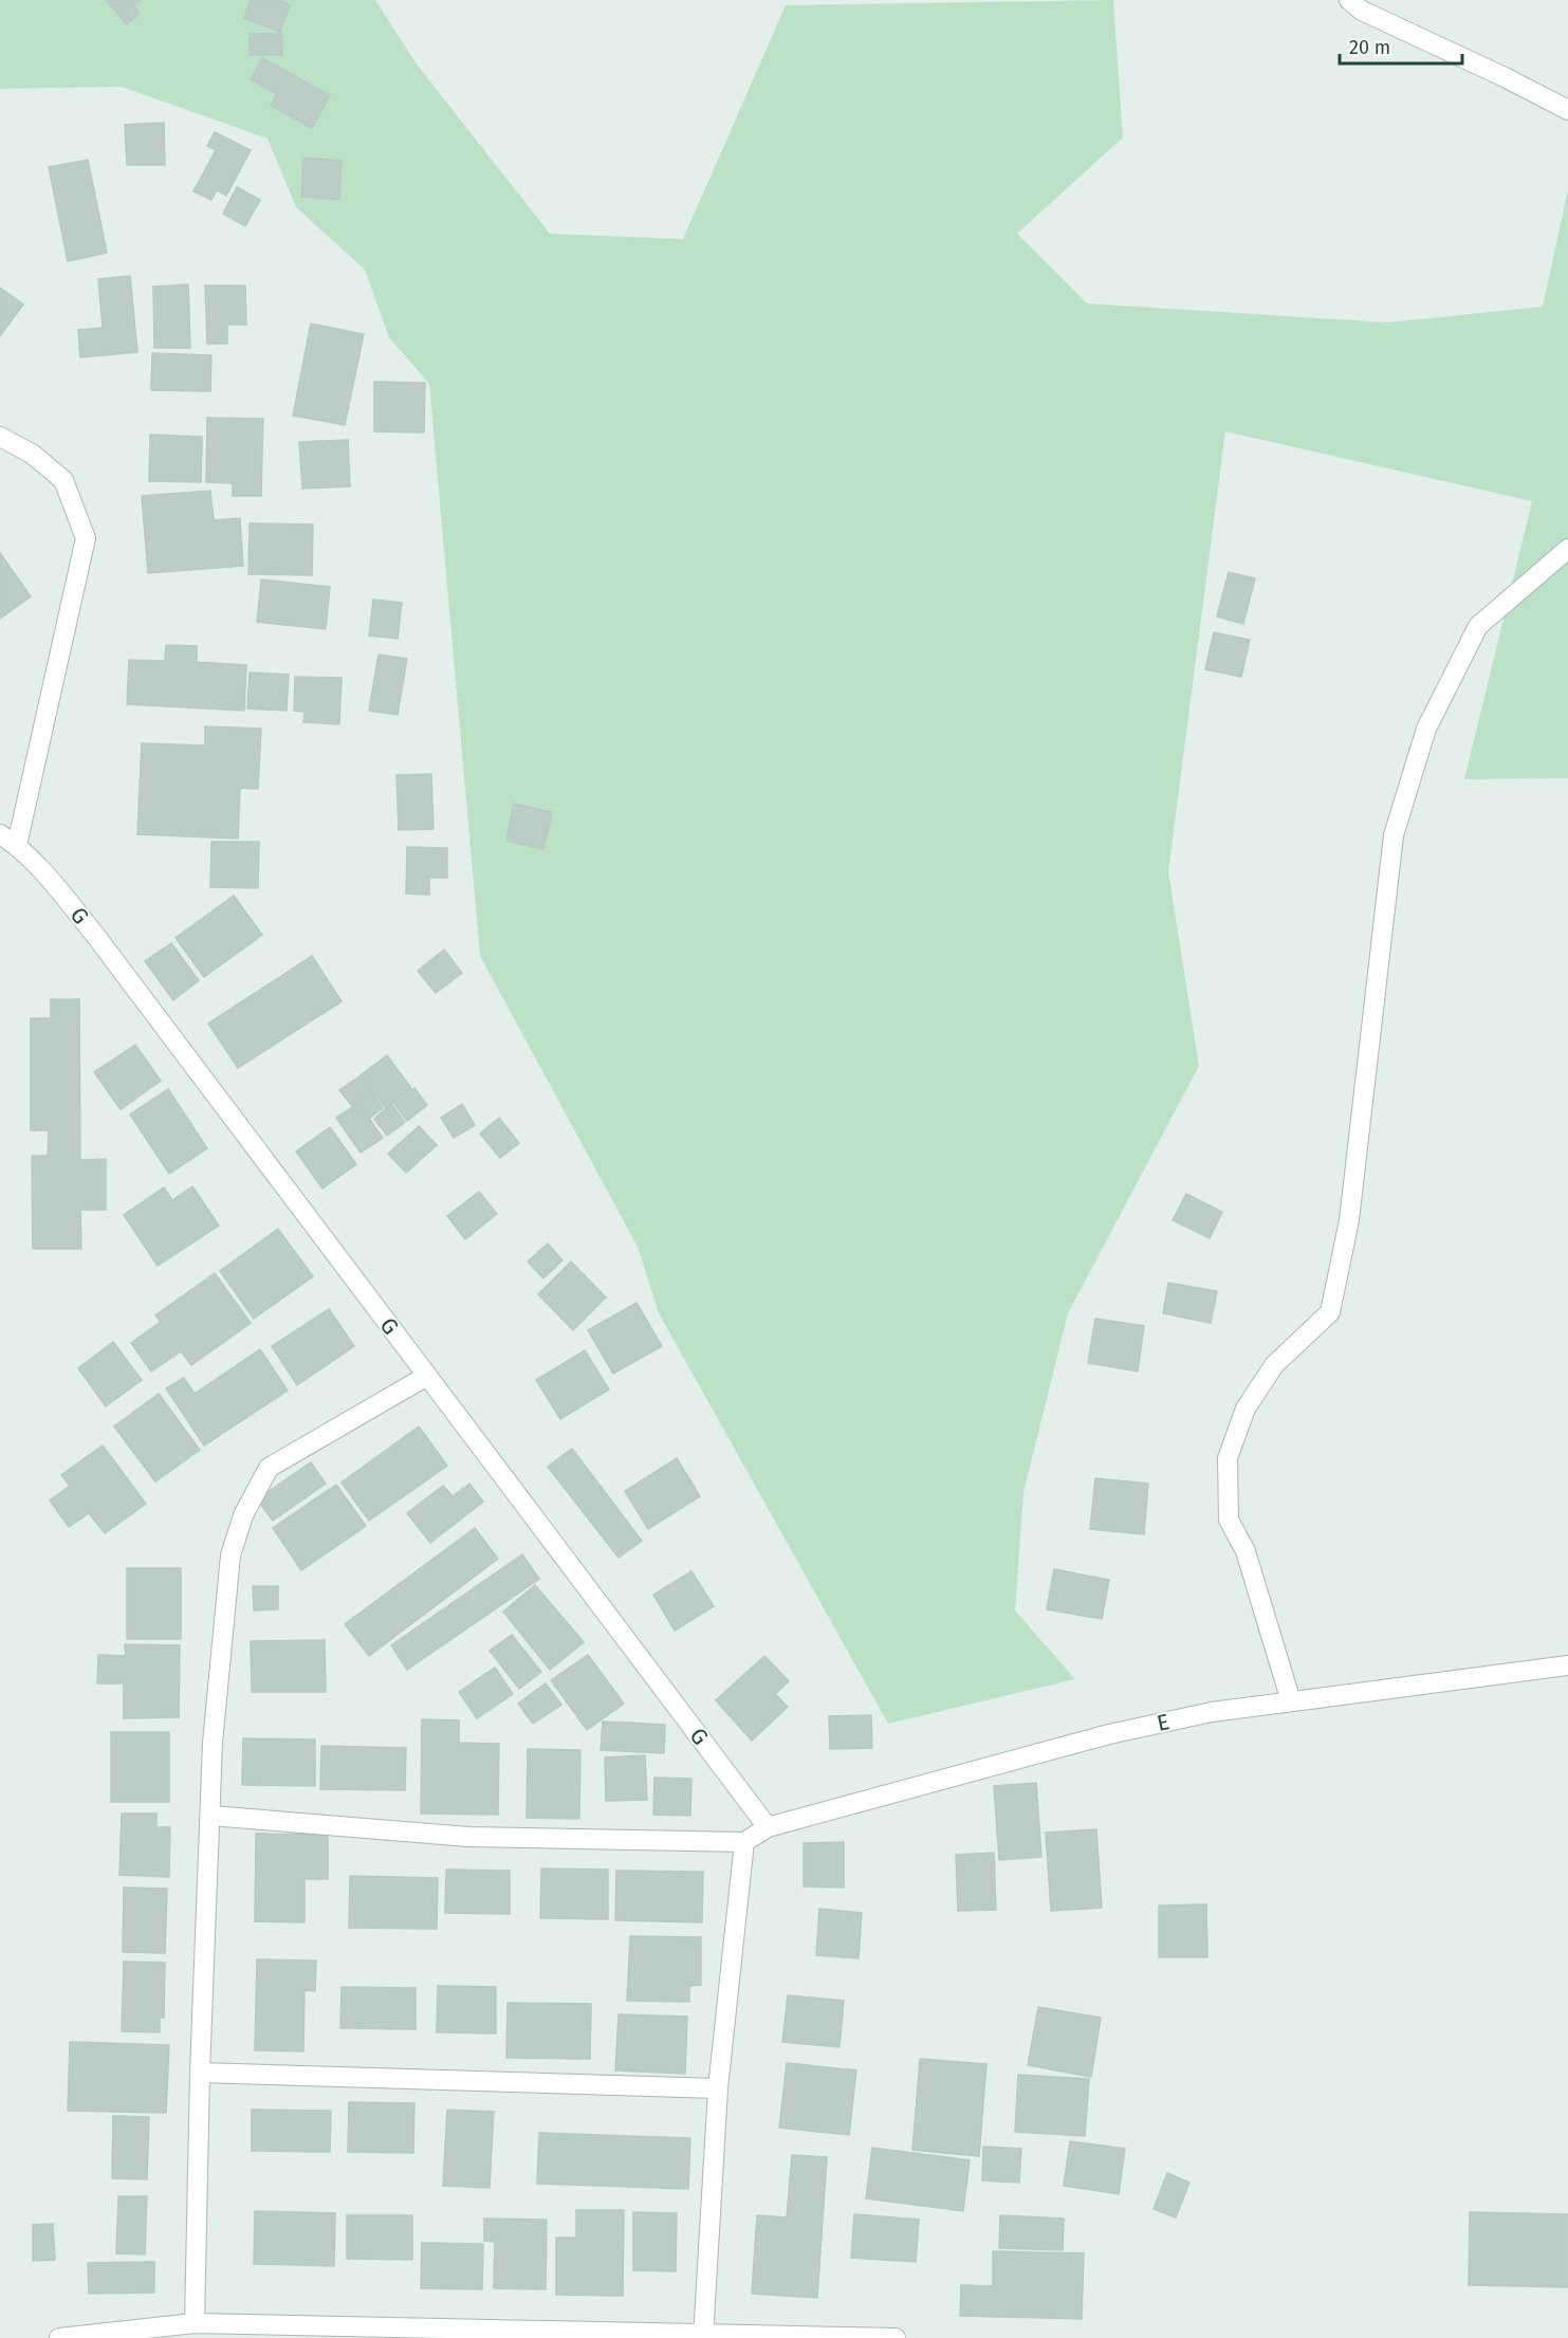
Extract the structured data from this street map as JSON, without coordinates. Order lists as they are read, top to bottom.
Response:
{
  "streets": {
    "street": ["G", "E"]
  },
  "crossings": [
    ["G", "E"]
  ],
  "scale_bar": "20 m"
}
